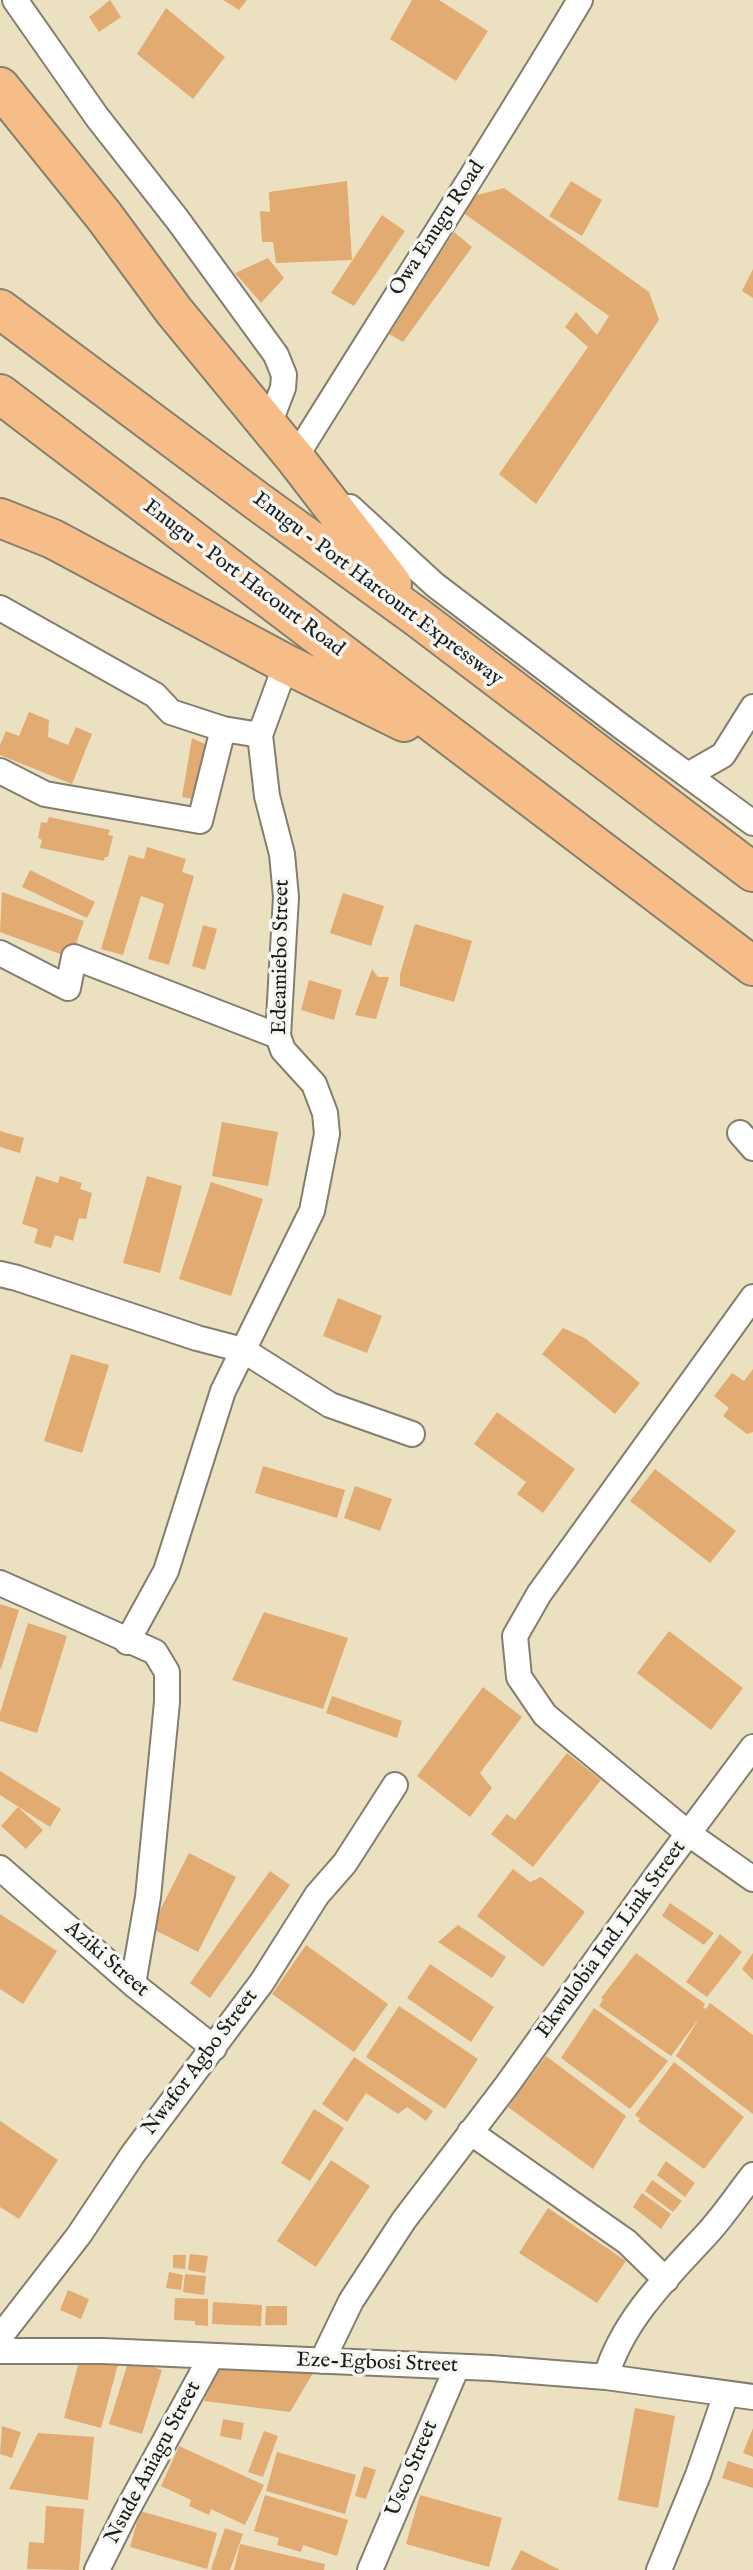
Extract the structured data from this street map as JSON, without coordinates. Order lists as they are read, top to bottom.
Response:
{
  "streets": {
    "highway": ["Enugu - Port Hacourt Road", "Enugu - Port Harcourt Expressway"],
    "street": [
      "Owa Enugu Road",
      "Edeamiebo Street",
      "Ekwulobia Ind. Link Street",
      "Aziki Street",
      "Nwafor Agbo Street",
      "Eze-Egbosi Street",
      "Nsude Aniagu Street",
      "Usco Street"
    ]
  },
  "crossings": [
    ["Ekwulobia Ind. Link Street", "Eze-Egbosi Street"],
    ["Aziki Street", "Nwafor Agbo Street"],
    ["Eze-Egbosi Street", "Nsude Aniagu Street"],
    ["Eze-Egbosi Street", "Usco Street"]
  ]
}
